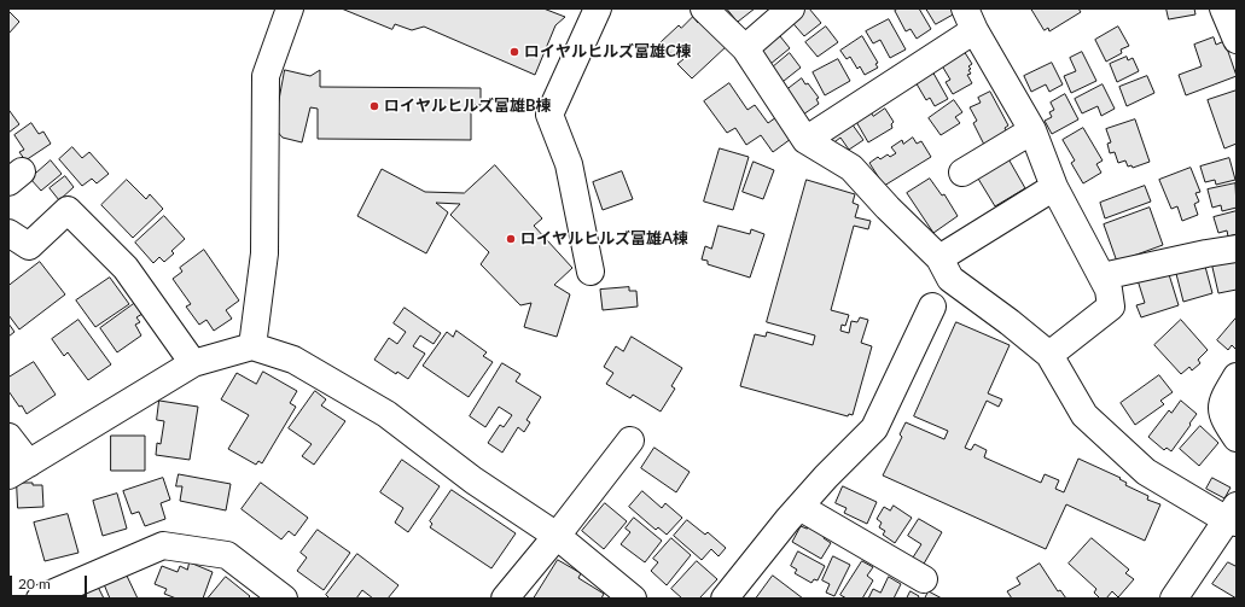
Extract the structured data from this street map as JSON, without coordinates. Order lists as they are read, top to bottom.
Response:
{
  "places": ["ロイヤルヒルズ富雄C棟", "ロイヤルヒルズ富雄B棟", "ロイヤルヒルズ富雄A棟"],
  "scale_bar": "20 m"
}
